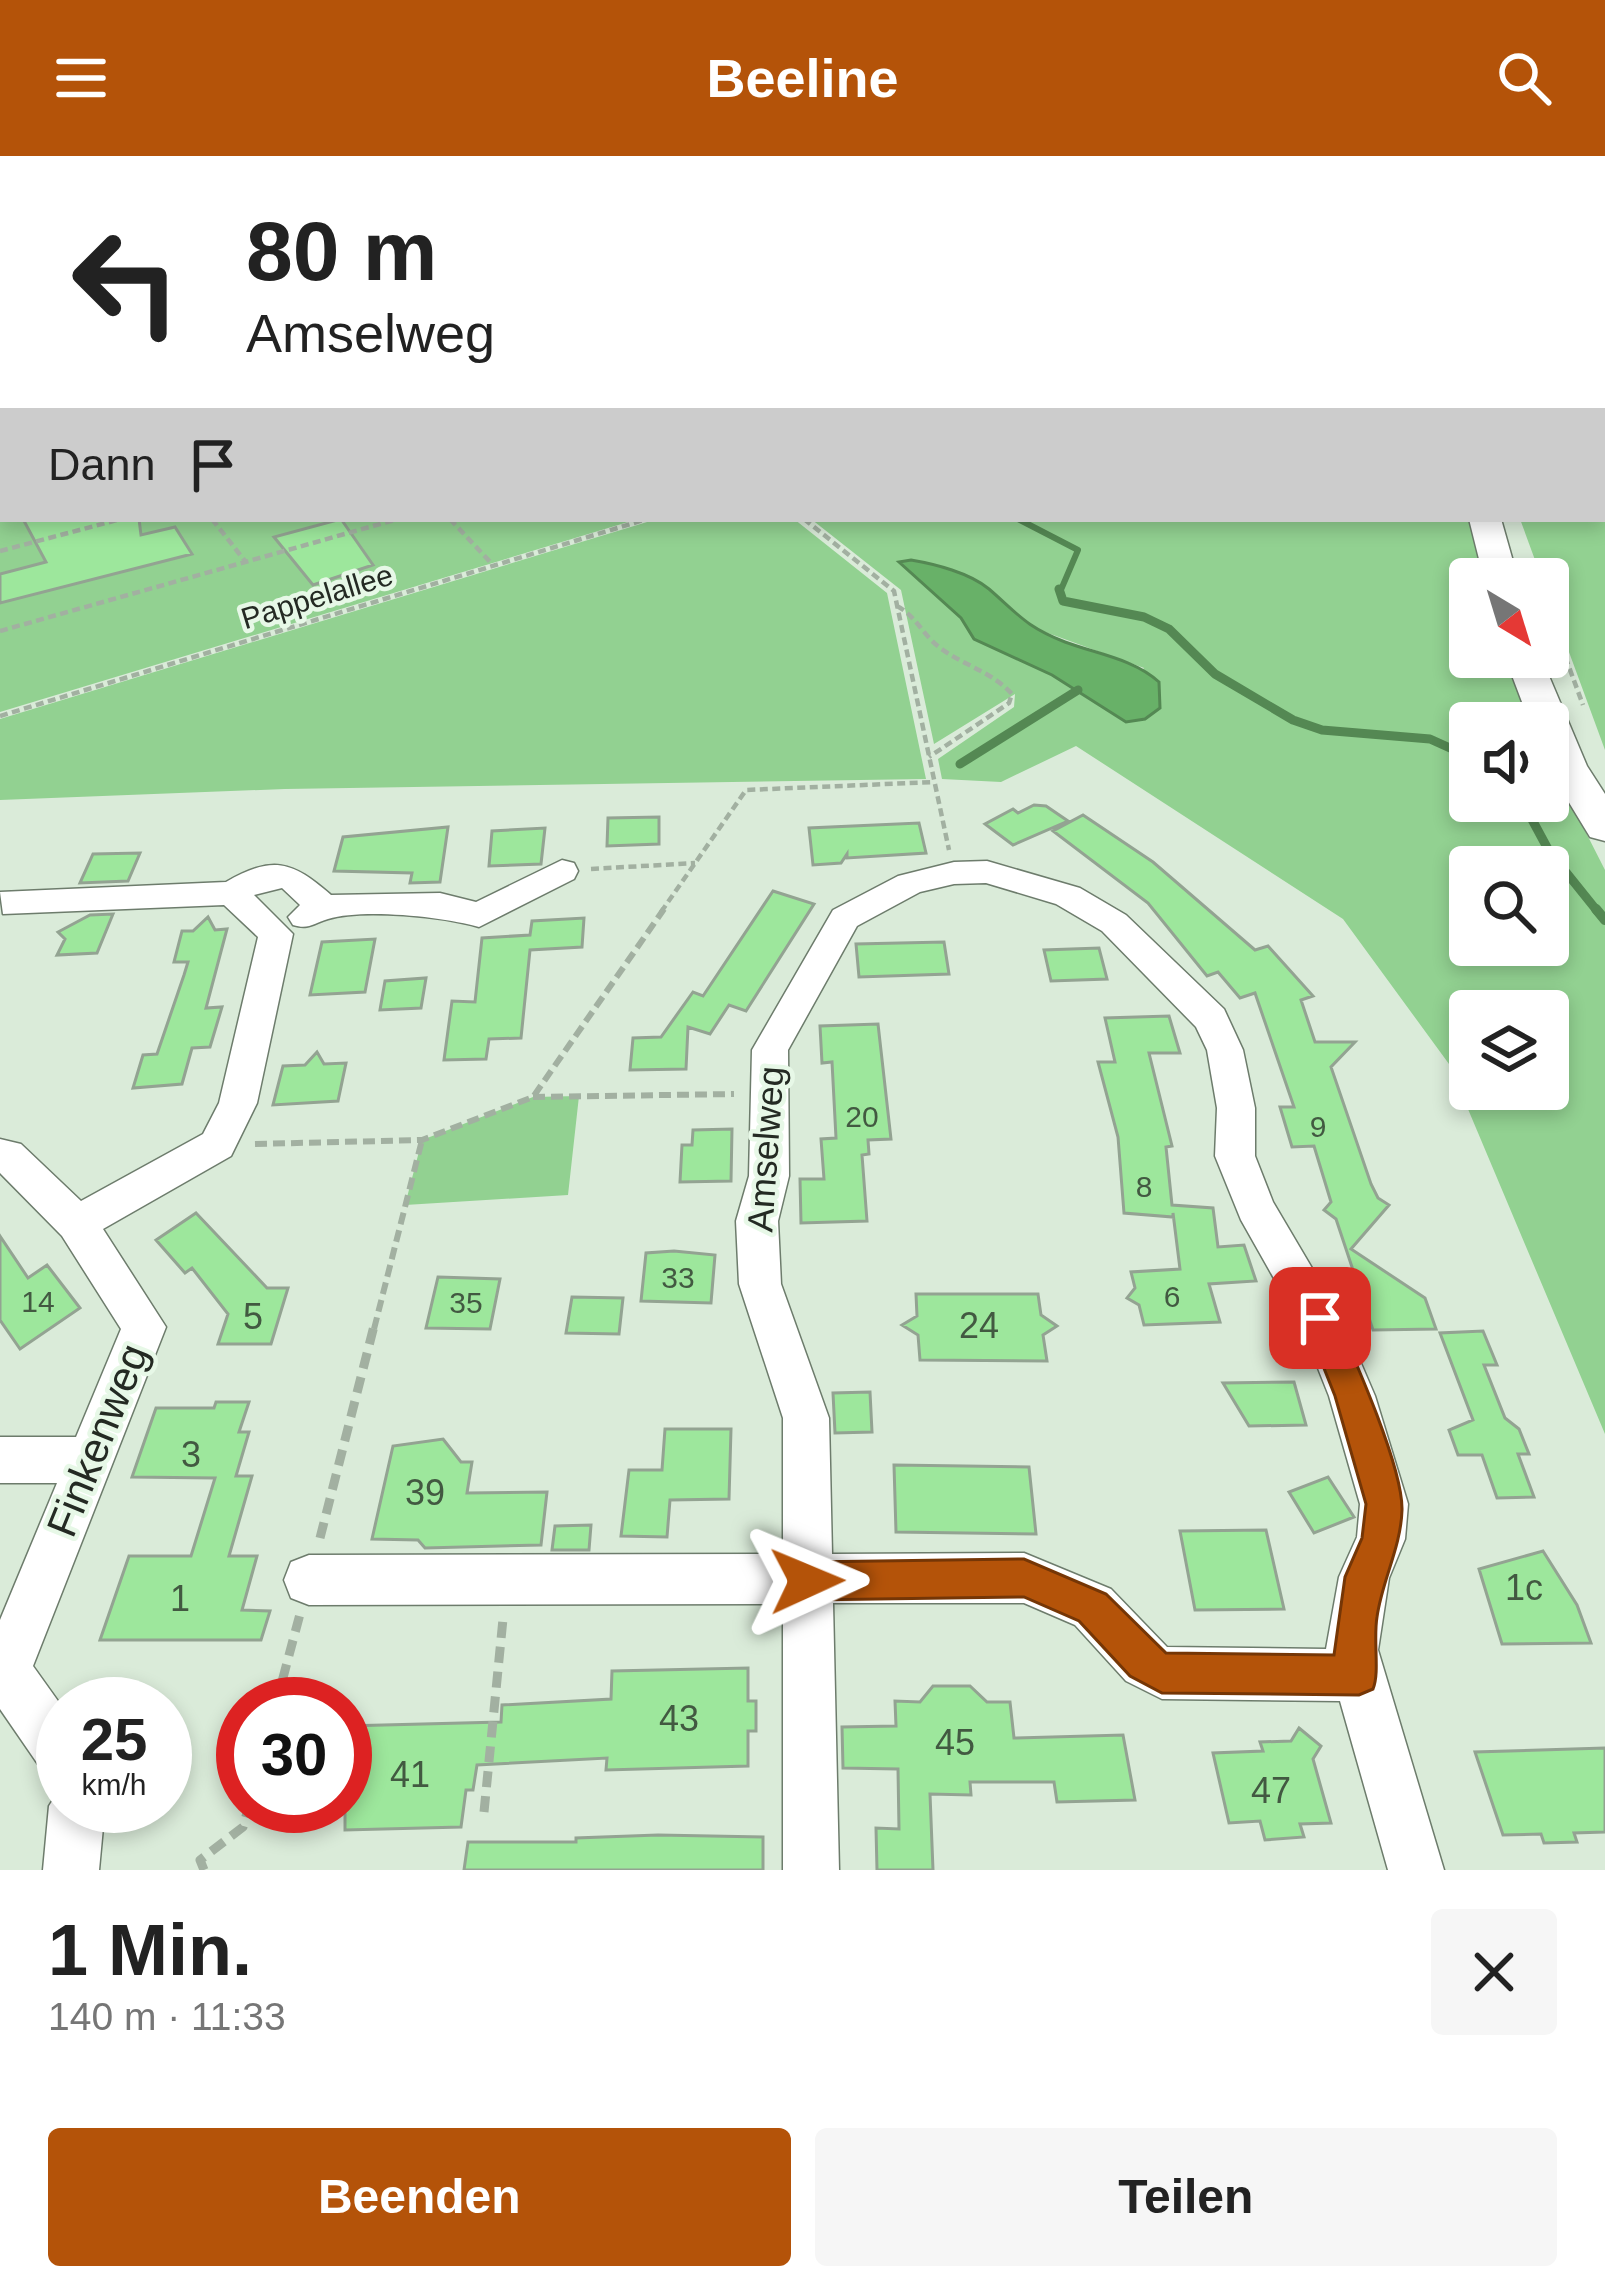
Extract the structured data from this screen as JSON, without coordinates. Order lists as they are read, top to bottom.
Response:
{
  "streets": {
    "street": ["Amselweg", "Finkenweg"],
    "path": ["Pappelallee"]
  },
  "house_numbers": [
    "20",
    "9",
    "8",
    "33",
    "6",
    "14",
    "35",
    "5",
    "24",
    "3",
    "39",
    "1c",
    "1",
    "43",
    "45",
    "41",
    "47"
  ],
  "north": "bottom right",
  "page": {
    "header": "Beeline",
    "turn": ["80 m", "Amselweg"],
    "then": "Dann",
    "speed": "25 km/h",
    "limit": "30",
    "heading": ["1 Min.", "140 m · 11:33"],
    "buttons": ["Beenden", "Teilen"]
  }
}
